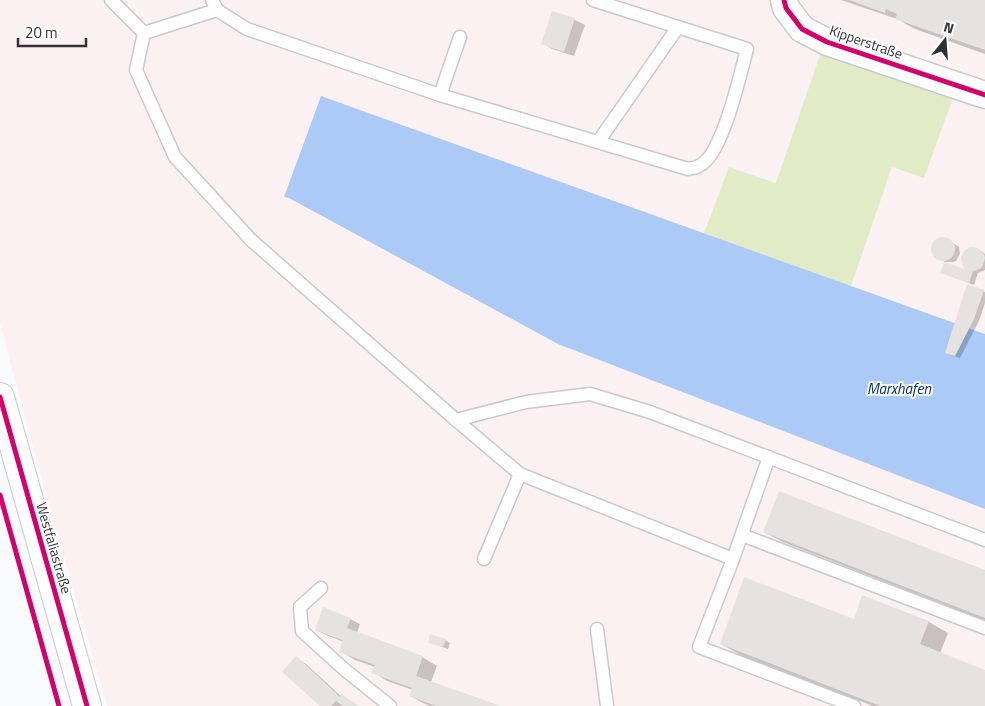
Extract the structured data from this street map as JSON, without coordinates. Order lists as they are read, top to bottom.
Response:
{
  "streets": {
    "street": ["Kipperstraße", "Westfaliastraße"]
  },
  "water": ["Marxhafen"],
  "scale_bar": "20 m",
  "north": "top"
}
